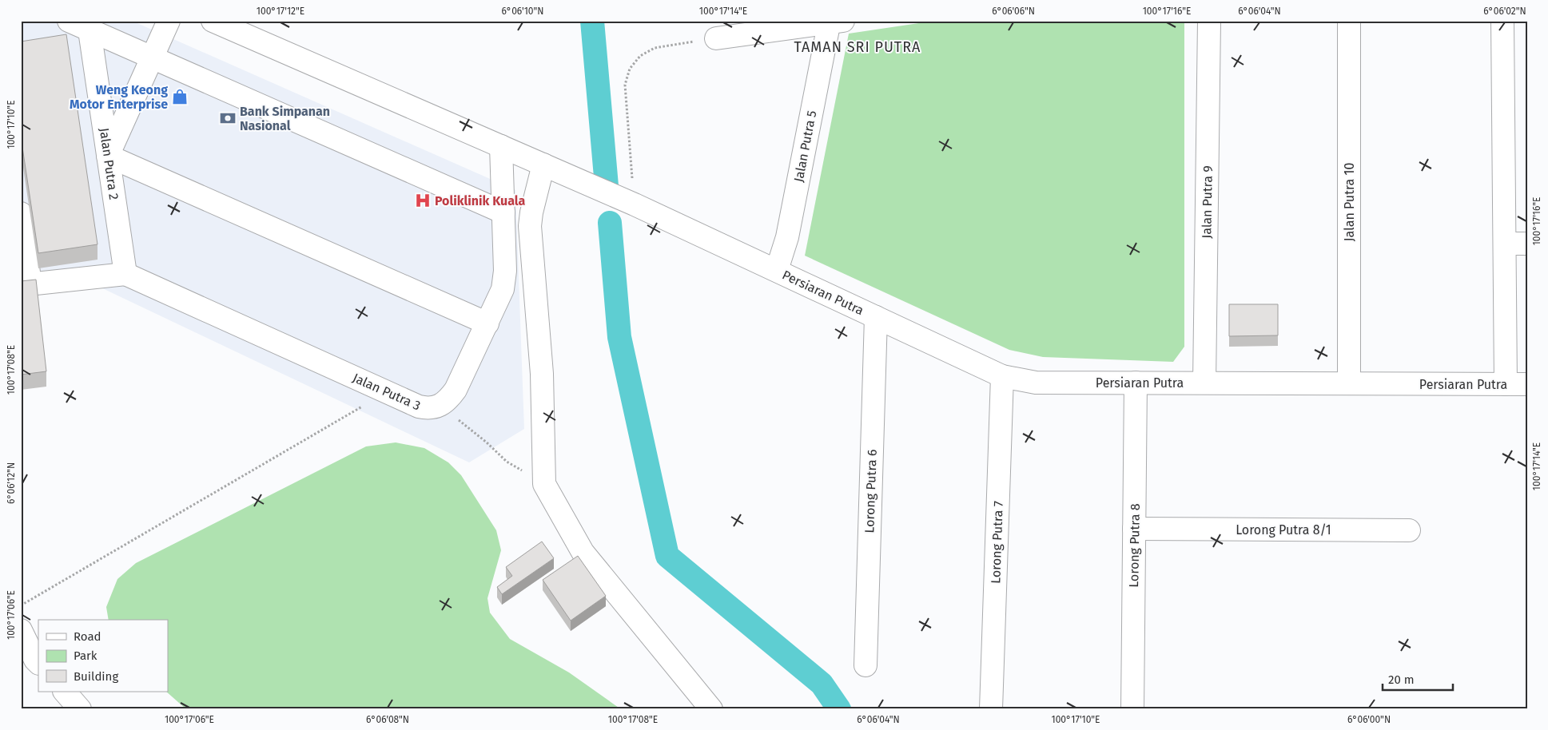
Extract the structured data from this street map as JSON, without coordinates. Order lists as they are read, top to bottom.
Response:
{
  "streets": {
    "street": [
      "Jalan Putra 5",
      "Jalan Putra 2",
      "Jalan Putra 9",
      "Jalan Putra 10",
      "Persiaran Putra",
      "Jalan Putra 3",
      "Lorong Putra 6",
      "Lorong Putra 8/1",
      "Lorong Putra 7",
      "Lorong Putra 8"
    ]
  },
  "crossings": [
    ["Jalan Putra 5", "Persiaran Putra"],
    ["Jalan Putra 2", "Jalan Putra 3"],
    ["Jalan Putra 9", "Persiaran Putra"],
    ["Jalan Putra 10", "Persiaran Putra"],
    ["Persiaran Putra", "Jalan Putra 3"],
    ["Persiaran Putra", "Lorong Putra 6"],
    ["Persiaran Putra", "Lorong Putra 7"],
    ["Persiaran Putra", "Lorong Putra 8"],
    ["Lorong Putra 8/1", "Lorong Putra 8"]
  ],
  "districts": ["TAMAN SRI PUTRA"],
  "places": {
    "shop": ["Weng Keong Motor Enterprise"],
    "bank": ["Bank Simpanan Nasional"],
    "hospital": ["Poliklinik Kuala"]
  },
  "legend": ["Road", "Park", "Building"],
  "scale_bar": "20 m",
  "coordinates": [
    "100°17'12\"E",
    "6°06'10\"N",
    "100°17'14\"E",
    "6°06'06\"N",
    "100°17'16\"E",
    "6°06'04\"N",
    "6°06'02\"N",
    "100°17'10\"E",
    "100°17'08\"E",
    "6°06'12\"N",
    "100°17'06\"E",
    "6°06'08\"N",
    "6°06'00\"N"
  ]
}
